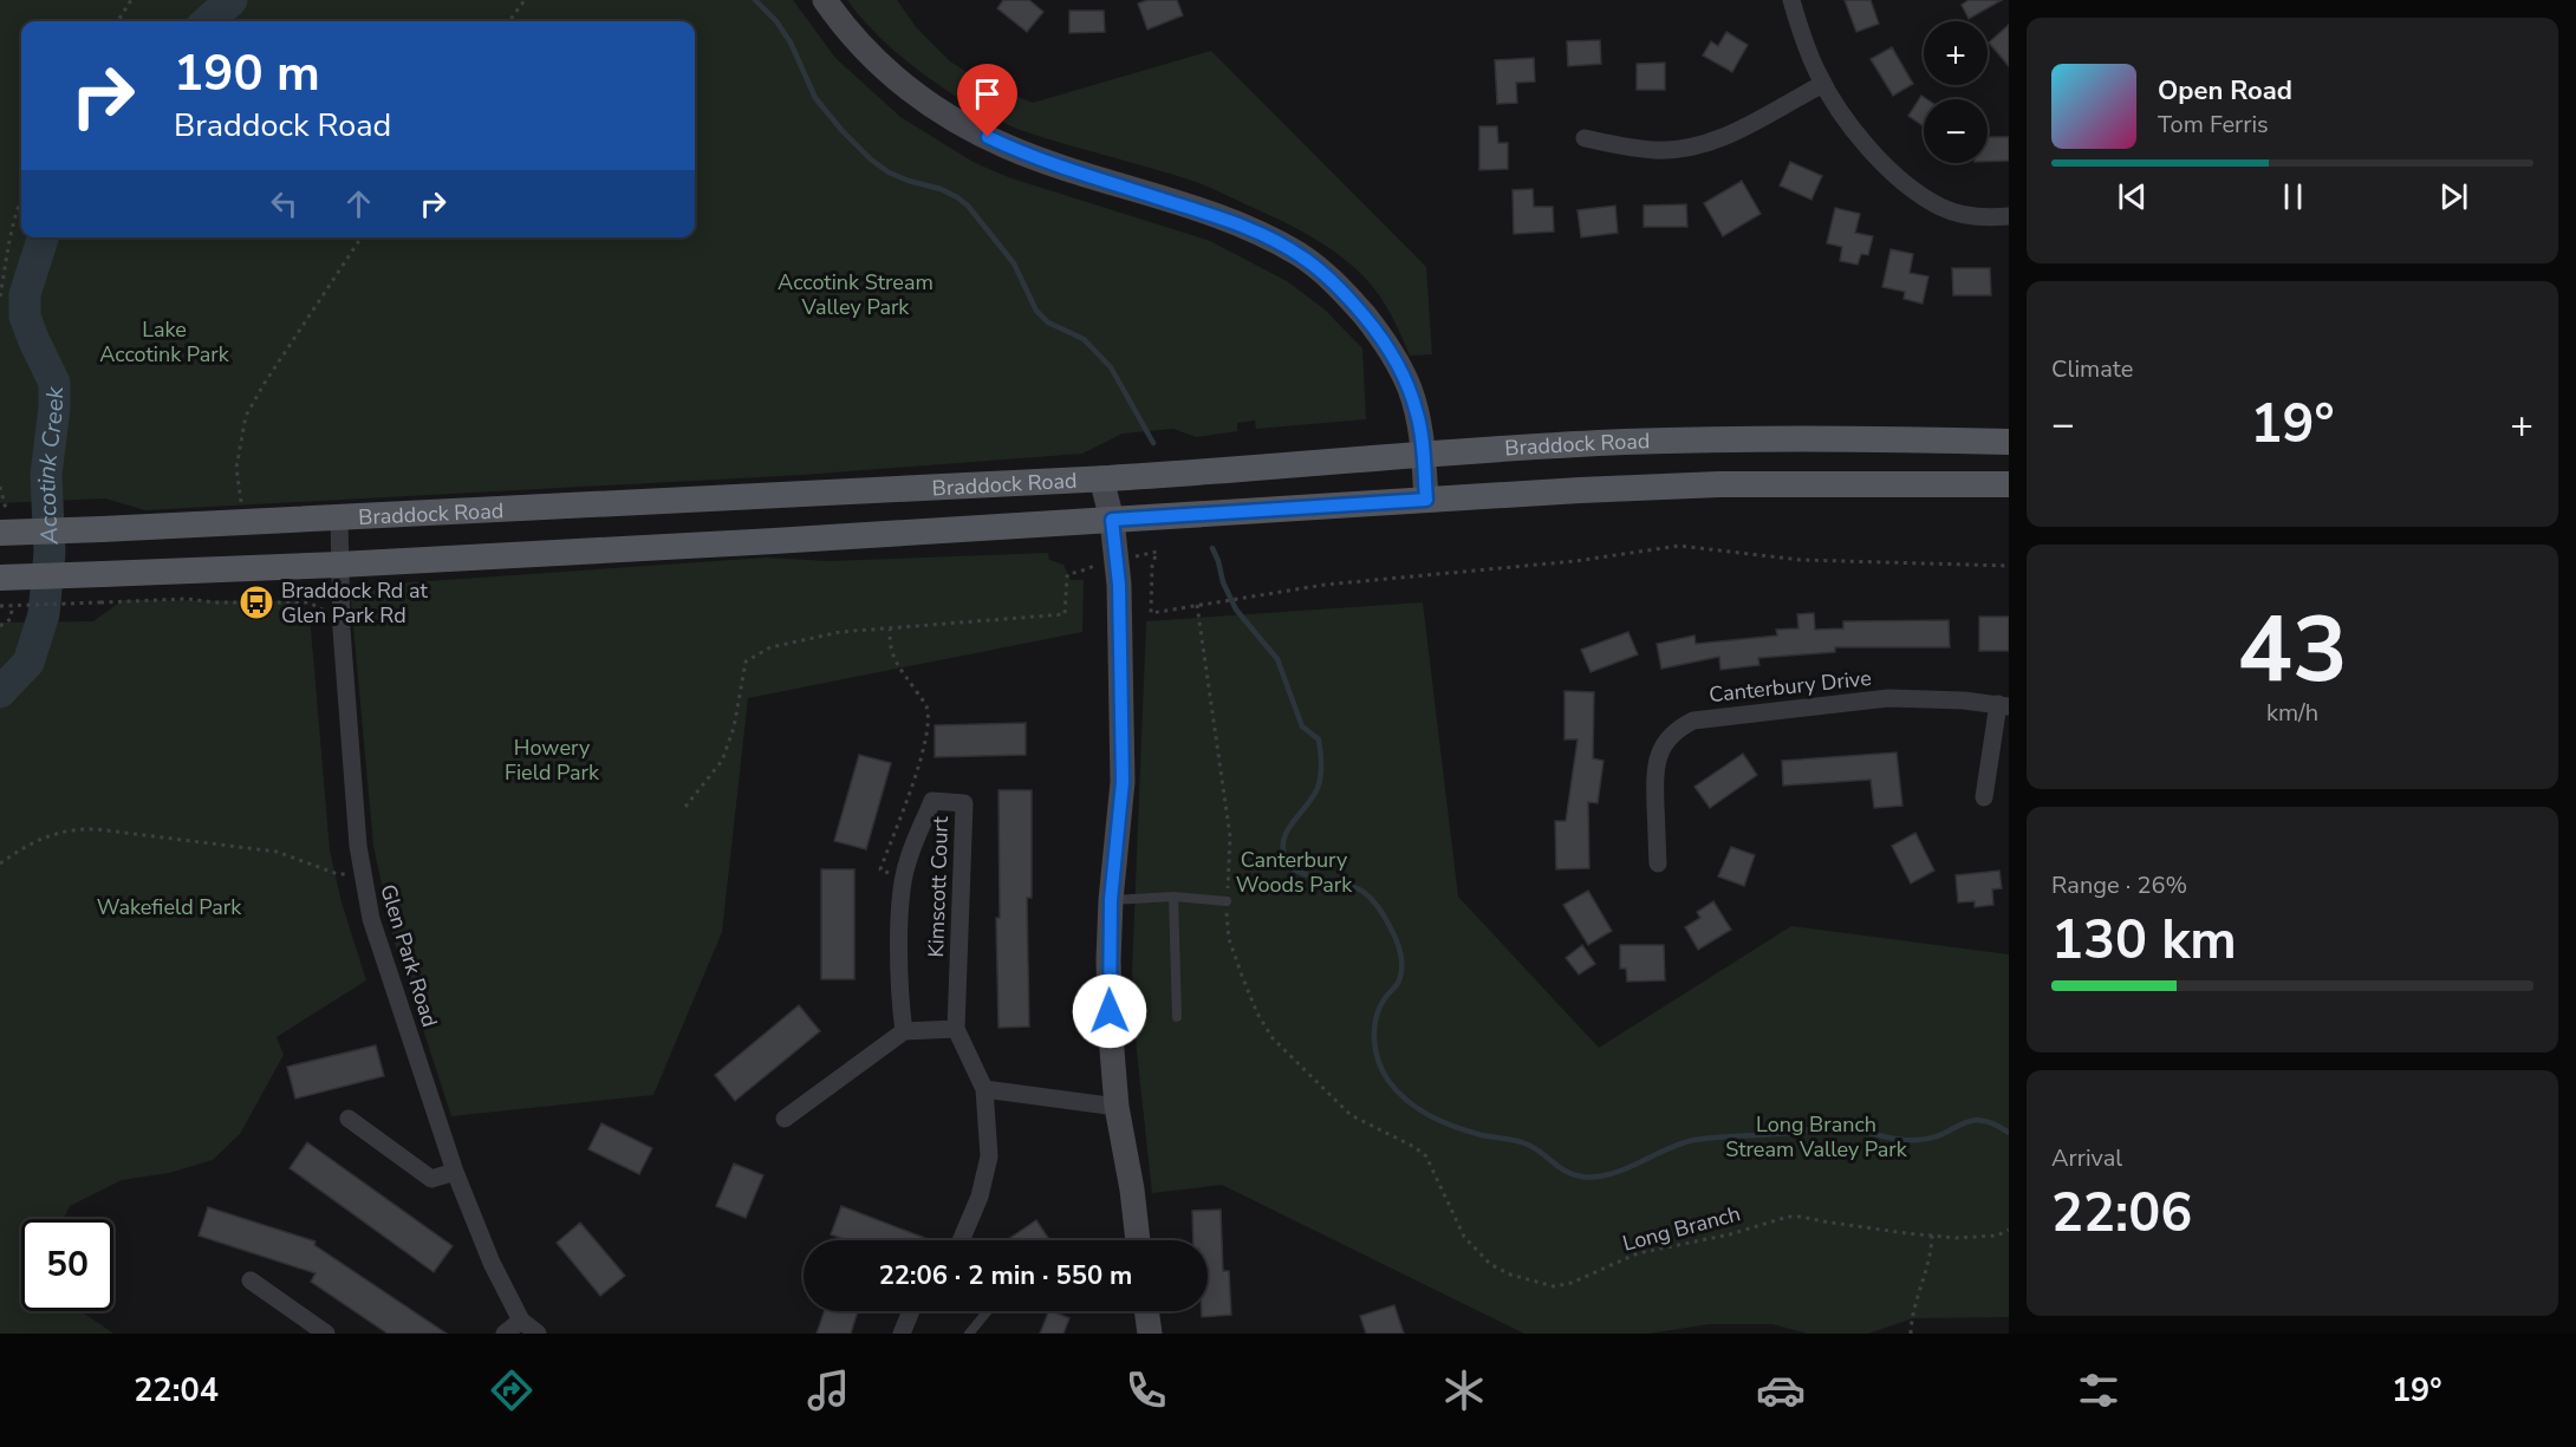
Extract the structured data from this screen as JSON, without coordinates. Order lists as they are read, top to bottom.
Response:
{
  "streets": {
    "main road": ["Braddock Road"],
    "street": ["Canterbury Drive", "Kimscott Court", "Glen Park Road"],
    "path": ["Long Branch"]
  },
  "crossings": [
    ["Braddock Road", "Glen Park Road"]
  ],
  "water": ["Accotink Creek"],
  "parks": [
    "Accotink Stream Valley Park",
    "Lake Accotink Park",
    "Howery Field Park",
    "Canterbury Woods Park",
    "Wakefield Park",
    "Long Branch Stream Valley Park"
  ],
  "places": {
    "bus stop": ["Braddock Rd at Glen Park Rd"]
  },
  "page": {
    "map_buttons": ["+", "−"],
    "turn": ["190 m", "Braddock Road"],
    "song": ["Open Road", "Tom Ferris"],
    "tile": [
      "Climate",
      ["43", "km/h"],
      ["Range · 26%", "130 km"],
      ["Arrival", "22:06"]
    ],
    "heat": ["−", "19°", "+"],
    "limit": "50",
    "trip": "22:06 · 2 min · 550 m",
    "tabs": ["22:04", "19°"]
  }
}
